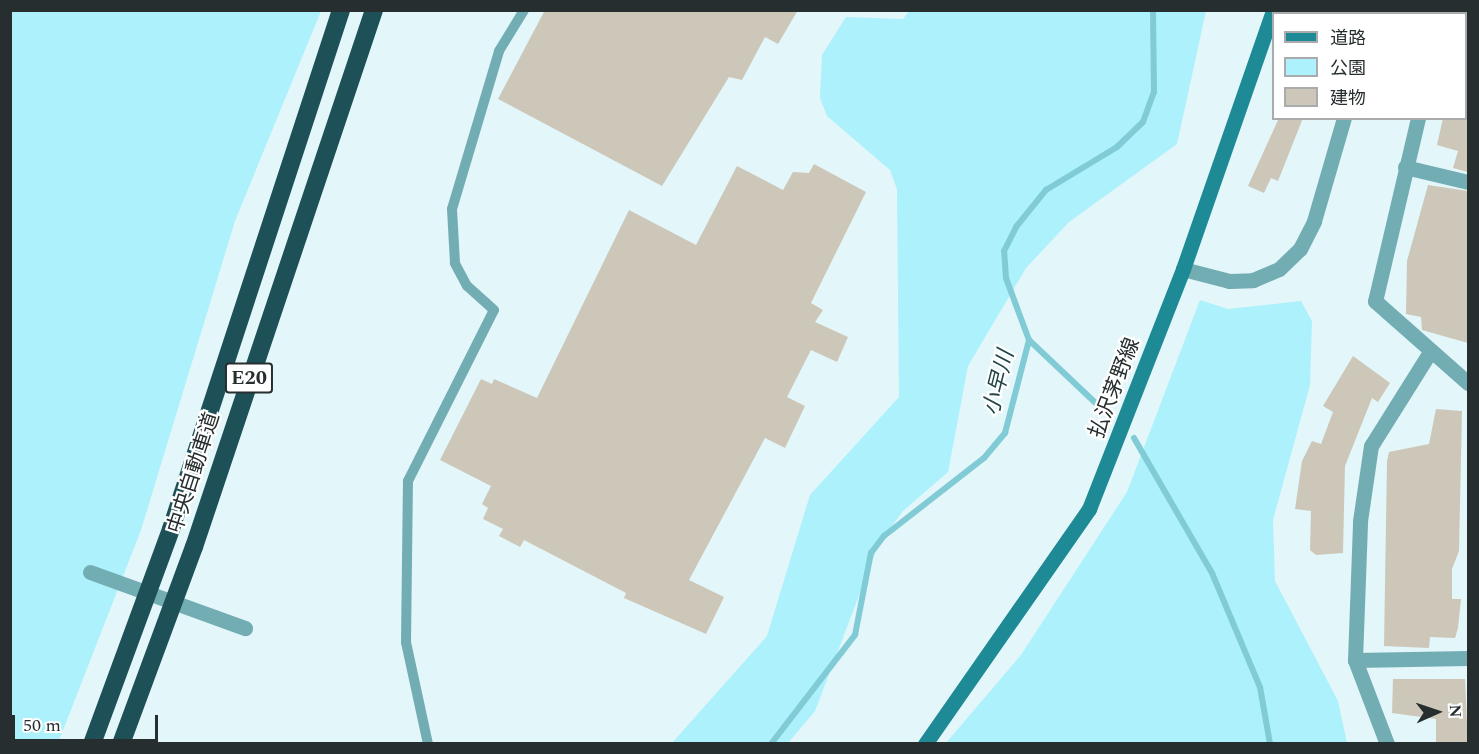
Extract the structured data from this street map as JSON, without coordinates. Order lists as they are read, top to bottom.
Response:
{
  "streets": {
    "highway": ["E20", "中央自動車道"],
    "main road": ["払沢茅野線"]
  },
  "water": ["小早川"],
  "legend": ["道路", "公園", "建物"],
  "scale_bar": "50 m",
  "north": "right"
}
